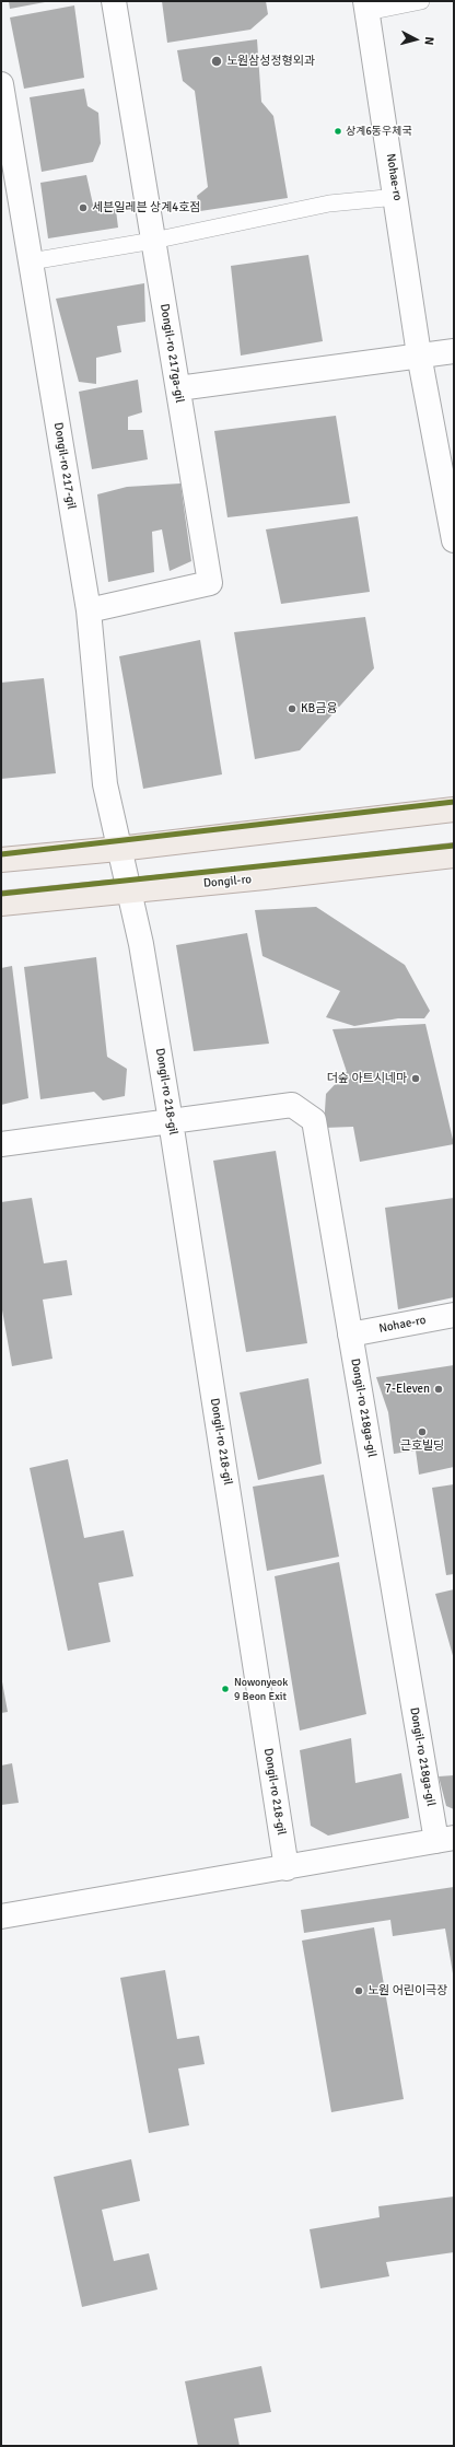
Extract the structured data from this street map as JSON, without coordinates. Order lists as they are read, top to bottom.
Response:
{
  "streets": {
    "main road": ["Dongil-ro"],
    "street": [
      "Nohae-ro",
      "Dongil-ro 217ga-gil",
      "Dongil-ro 217-gil",
      "Dongil-ro 218-gil",
      "Dongil-ro 218ga-gil"
    ]
  },
  "crossings": [
    ["Nohae-ro", "Dongil-ro 218ga-gil"],
    ["Dongil-ro 217ga-gil", "Dongil-ro 217-gil"],
    ["Dongil-ro 217-gil", "Dongil-ro 218-gil"],
    ["Dongil-ro", "Dongil-ro 218-gil"],
    ["Dongil-ro 218-gil", "Dongil-ro 218ga-gil"]
  ],
  "places": [
    "노원삼성정형외과",
    "상계6동우체국",
    "세븐일레븐 상계4호점",
    "KB금융",
    "더숲 아트시네마",
    "7-Eleven",
    "근호빌딩",
    "Nowonyeok 9 Beon Exit",
    "노원 어린이극장"
  ],
  "north": "right"
}
